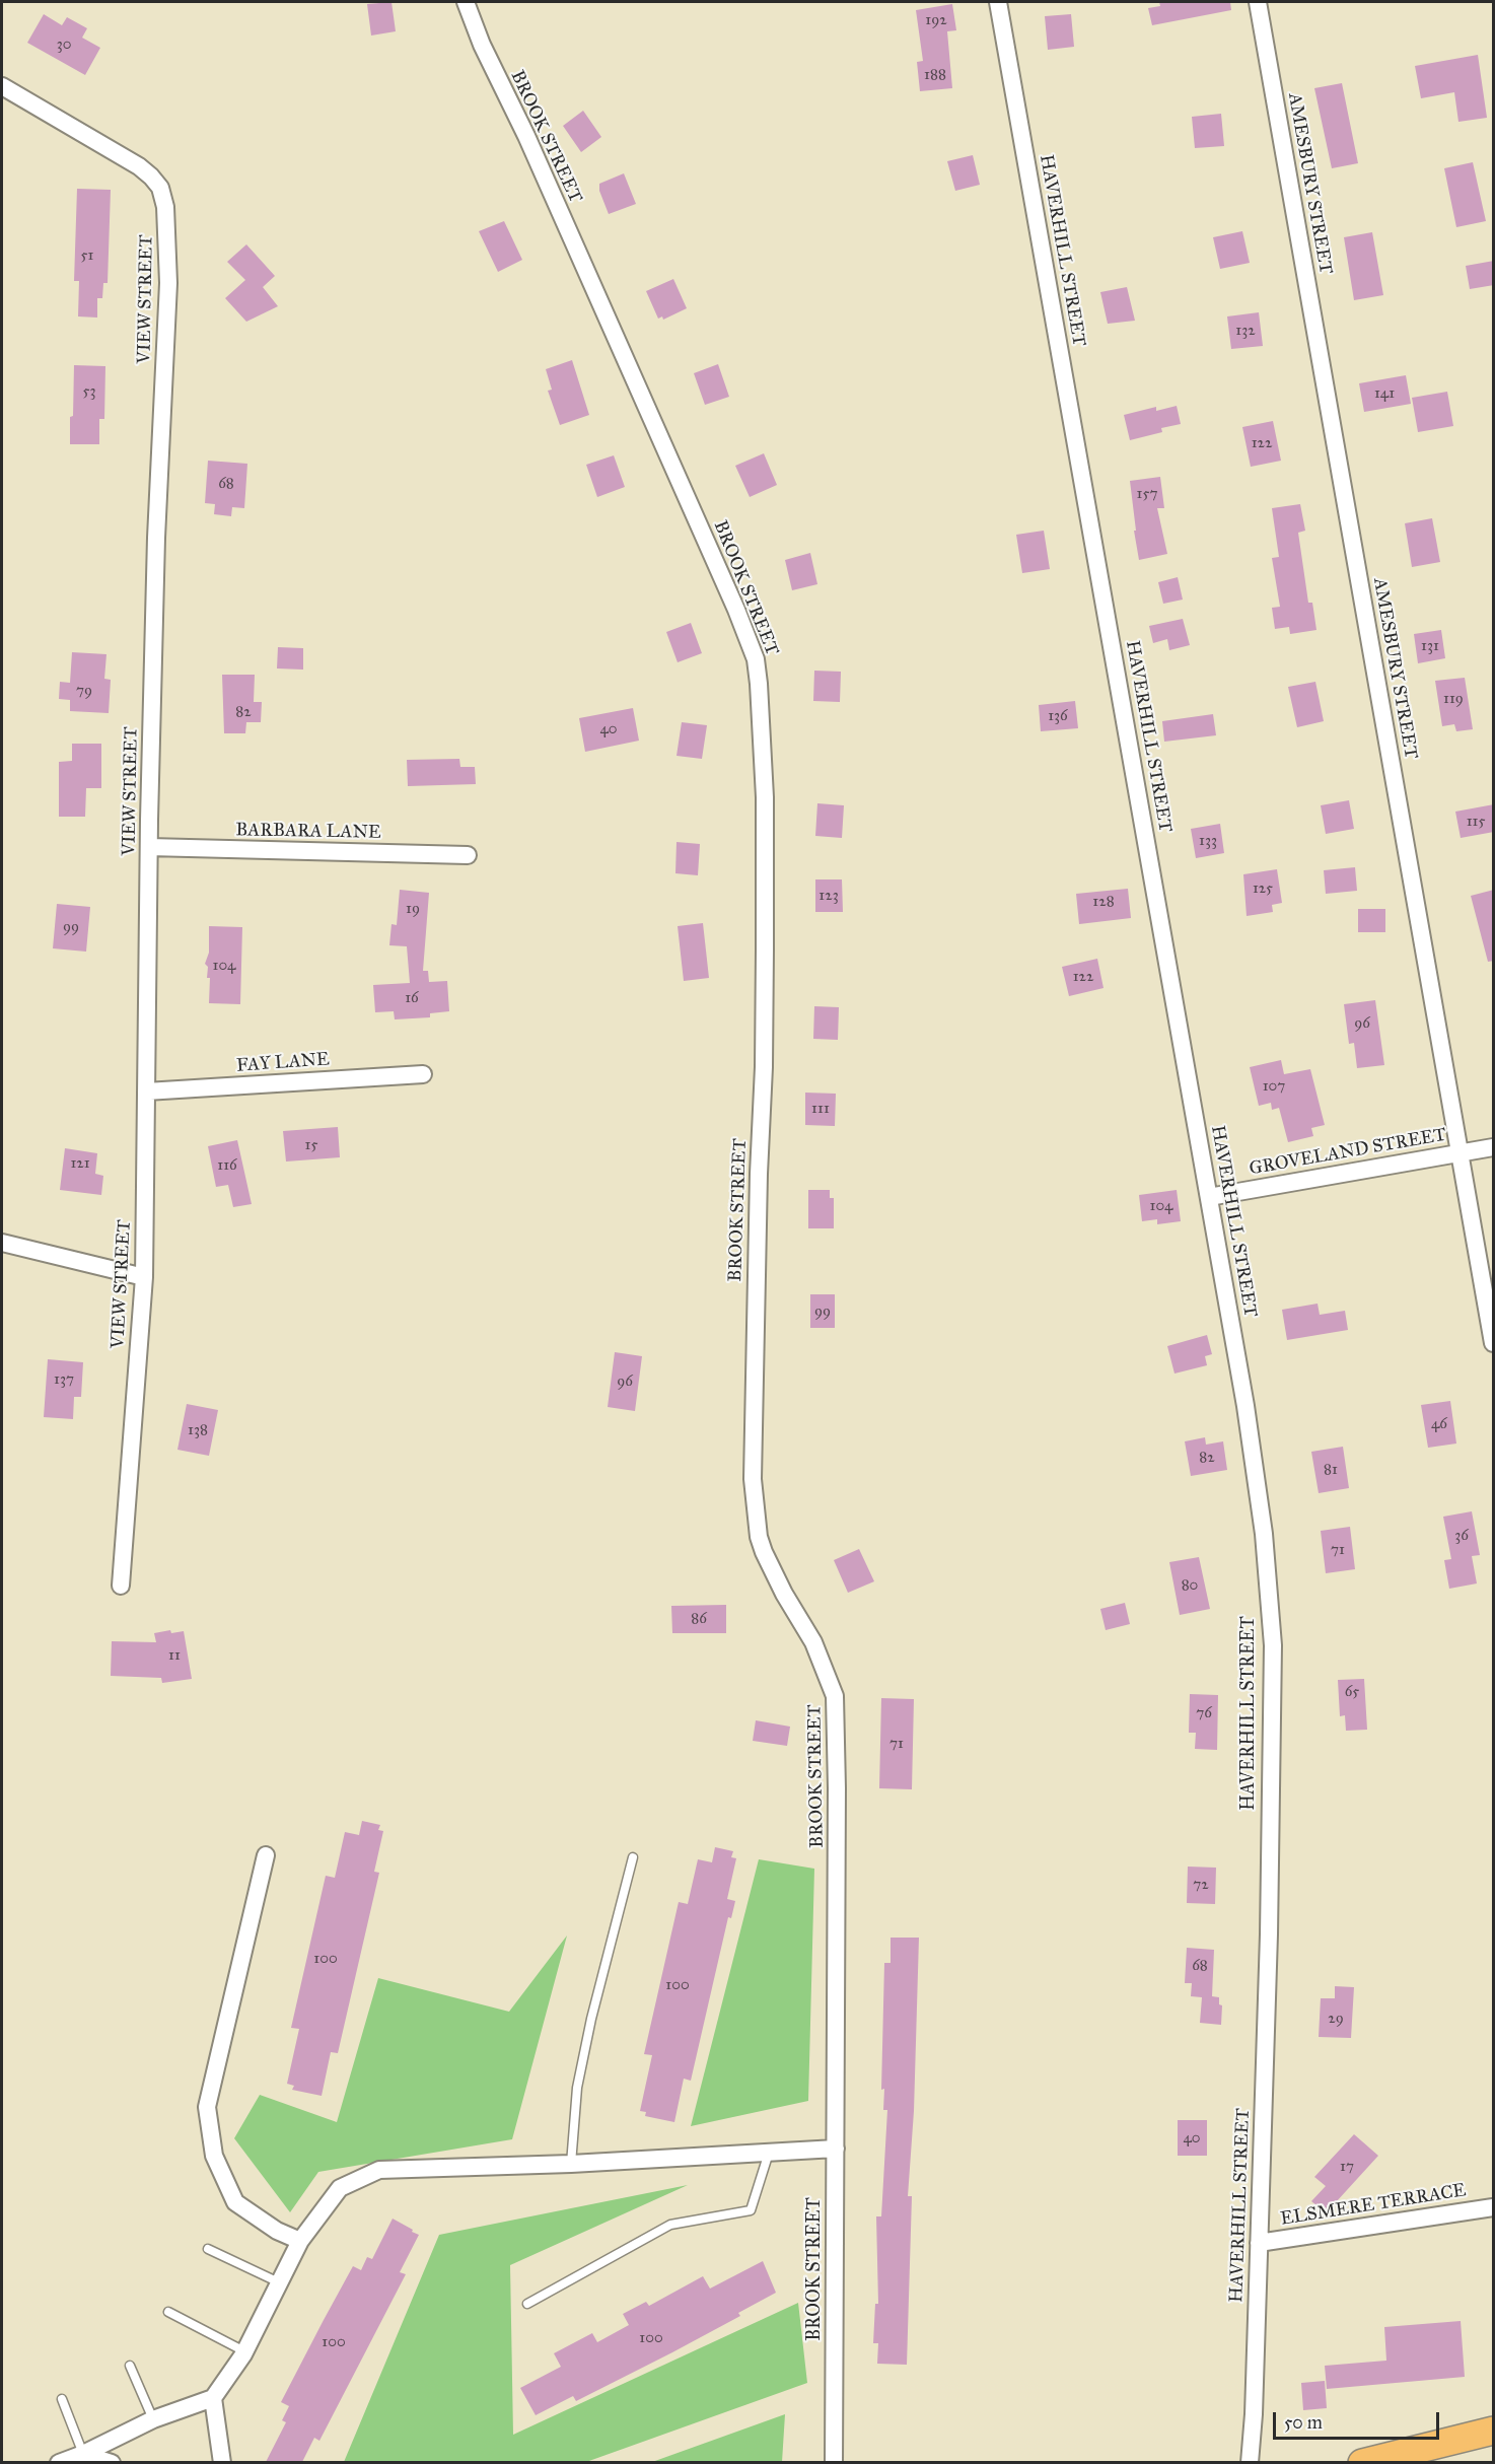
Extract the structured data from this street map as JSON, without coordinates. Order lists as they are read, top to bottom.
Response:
{
  "streets": {
    "street": [
      "BROOK STREET",
      "AMESBURY STREET",
      "HAVERHILL STREET",
      "VIEW STREET",
      "BARBARA LANE",
      "FAY LANE",
      "GROVELAND STREET",
      "ELSMERE TERRACE"
    ]
  },
  "crossings": [
    ["AMESBURY STREET", "GROVELAND STREET"],
    ["HAVERHILL STREET", "GROVELAND STREET"],
    ["HAVERHILL STREET", "ELSMERE TERRACE"],
    ["VIEW STREET", "BARBARA LANE"],
    ["VIEW STREET", "FAY LANE"]
  ],
  "house_numbers": [
    "192",
    "30",
    "188",
    "51",
    "132",
    "53",
    "141",
    "122",
    "68",
    "157",
    "131",
    "79",
    "119",
    "82",
    "136",
    "40",
    "115",
    "133",
    "125",
    "123",
    "128",
    "19",
    "99",
    "104",
    "122",
    "16",
    "96",
    "107",
    "111",
    "15",
    "121",
    "116",
    "104",
    "99",
    "137",
    "96",
    "46",
    "138",
    "82",
    "81",
    "36",
    "71",
    "80",
    "86",
    "11",
    "65",
    "76",
    "71",
    "72",
    "100",
    "68",
    "100",
    "29",
    "40",
    "17",
    "100",
    "100"
  ],
  "scale_bar": "50 m"
}
